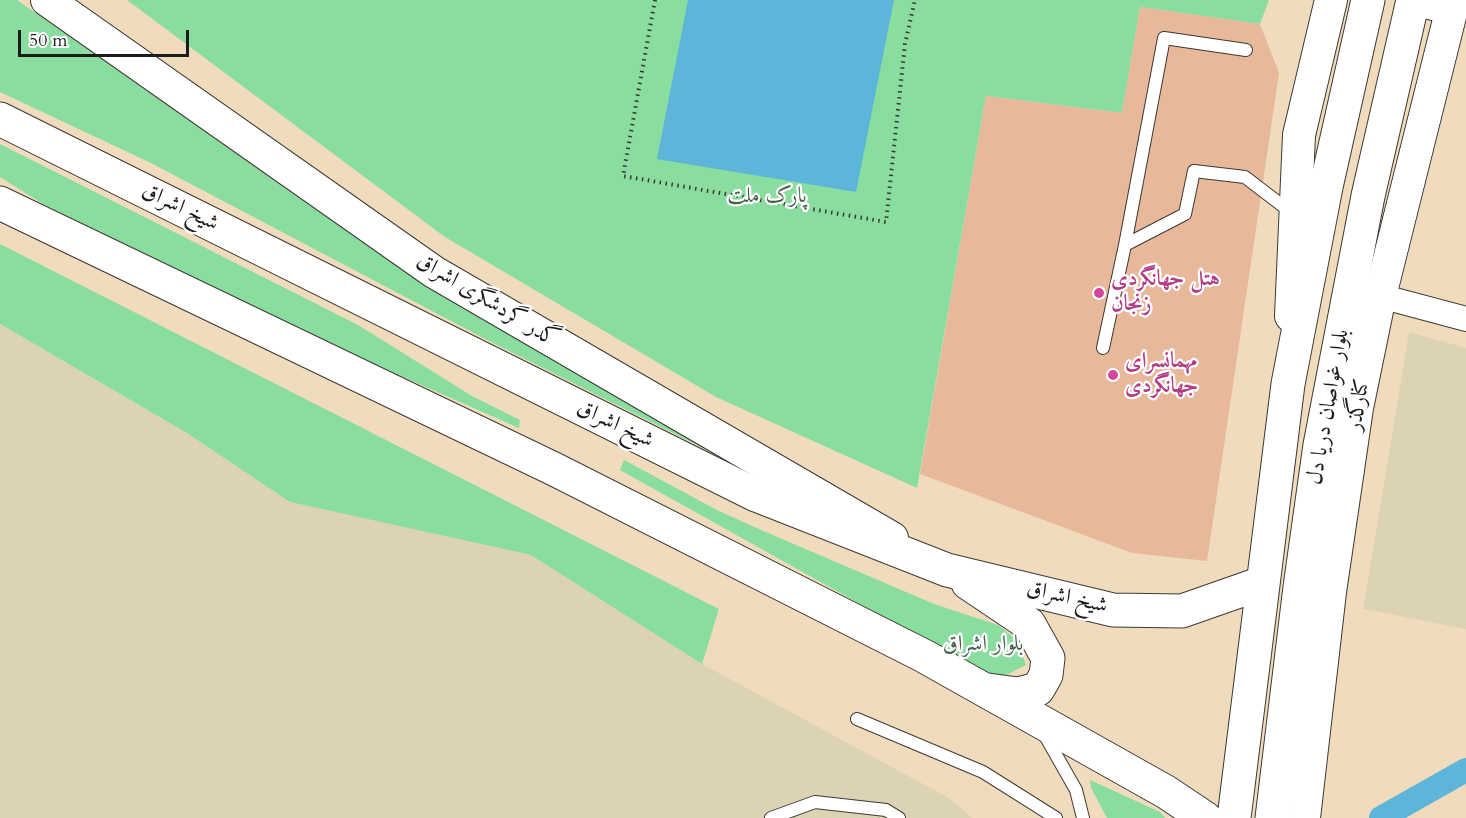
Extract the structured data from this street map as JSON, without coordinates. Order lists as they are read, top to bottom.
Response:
{
  "streets": {
    "main road": ["شیخ اشراق", "بلوار غواصان دریا دل"],
    "street": ["گدر گردشگری اشراق", "کنارگذر"]
  },
  "crossings": [
    ["شیخ اشراق", "گدر گردشگری اشراق"],
    ["شیخ اشراق", "بلوار غواصان دریا دل"]
  ],
  "parks": ["پارک ملت", "بلوار اشراق"],
  "places": ["هتل جهانگردی زنجان", "مهمانسرای جهانگردی"],
  "scale_bar": "50 m"
}
